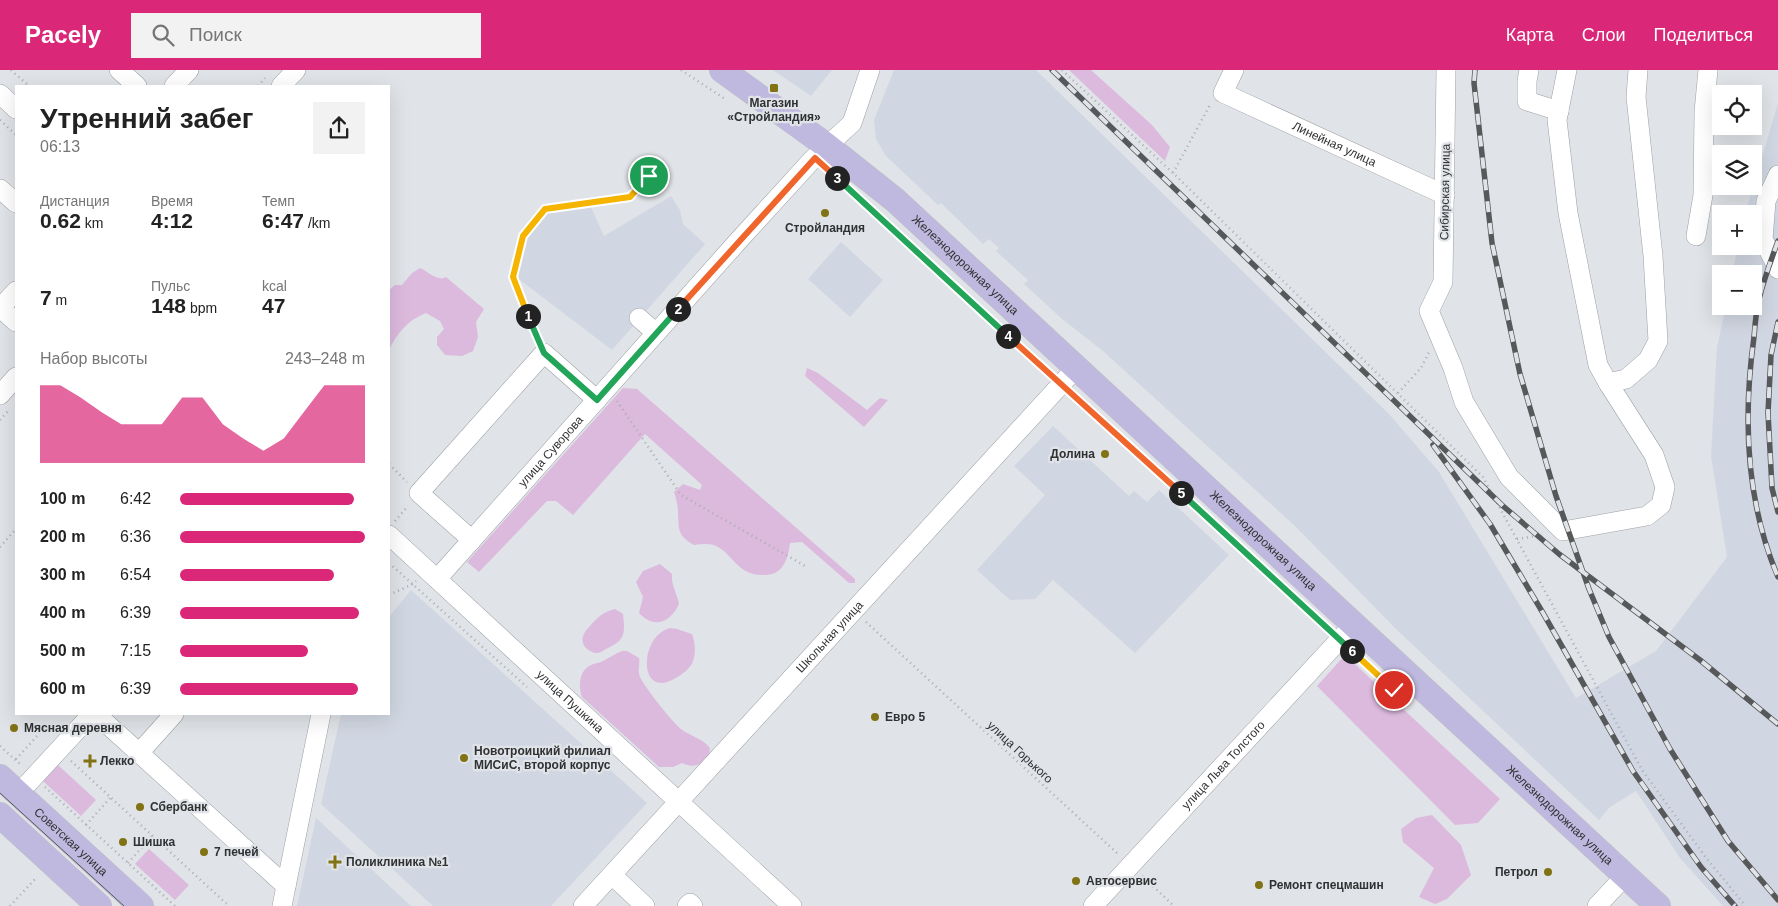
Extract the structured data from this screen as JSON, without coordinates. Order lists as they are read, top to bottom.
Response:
{
  "streets": {
    "main road": ["Железнодорожная улица", "Советская улица"],
    "street": [
      "Линейная улица",
      "Сибирская улица",
      "улица Суворова",
      "Школьная улица",
      "улица Пушкина",
      "улица Льва Толстого"
    ],
    "path": ["улица Горького"]
  },
  "crossings": [
    ["Линейная улица", "Сибирская улица"],
    ["Железнодорожная улица", "улица Суворова"],
    ["Железнодорожная улица", "Школьная улица"],
    ["Железнодорожная улица", "улица Льва Толстого"],
    ["улица Суворова", "улица Пушкина"],
    ["Школьная улица", "улица Пушкина"],
    ["Школьная улица", "улица Горького"],
    ["улица Горького", "улица Льва Толстого"]
  ],
  "places": {
    "transit": ["Магазин «Стройландия»"],
    "other": [
      "Стройландия",
      "Долина",
      "Евро 5",
      "Мясная деревня",
      "Новотроицкий филиал МИСиС, второй корпус",
      "Сбербанк",
      "Шишка",
      "7 печей",
      "Петрол",
      "Автосервис",
      "Ремонт спецмашин"
    ],
    "health": ["Лекко", "Поликлиника №1"]
  },
  "page": {
    "header": "Pacely",
    "search": "Поиск",
    "nav": ["Карта", "Слои", "Поделиться"],
    "map_buttons": ["+", "−"],
    "heading": ["Утренний забег", "06:13"],
    "pins": [
      "3",
      "2",
      "1",
      "4",
      "5",
      "6"
    ],
    "stats": [
      ["Дистанция", "0.62 km"],
      ["Время", "4:12"],
      ["Темп", "6:47 /km"],
      ["7 m"],
      ["Пульс", "148 bpm"],
      ["kcal", "47"]
    ],
    "chart": ["Набор высоты", "243–248 m"],
    "list": [
      {
        "name": "100 m",
        "note": "6:42"
      },
      {
        "name": "200 m",
        "note": "6:36"
      },
      {
        "name": "300 m",
        "note": "6:54"
      },
      {
        "name": "400 m",
        "note": "6:39"
      },
      {
        "name": "500 m",
        "note": "7:15"
      },
      {
        "name": "600 m",
        "note": "6:39"
      }
    ]
  }
}
